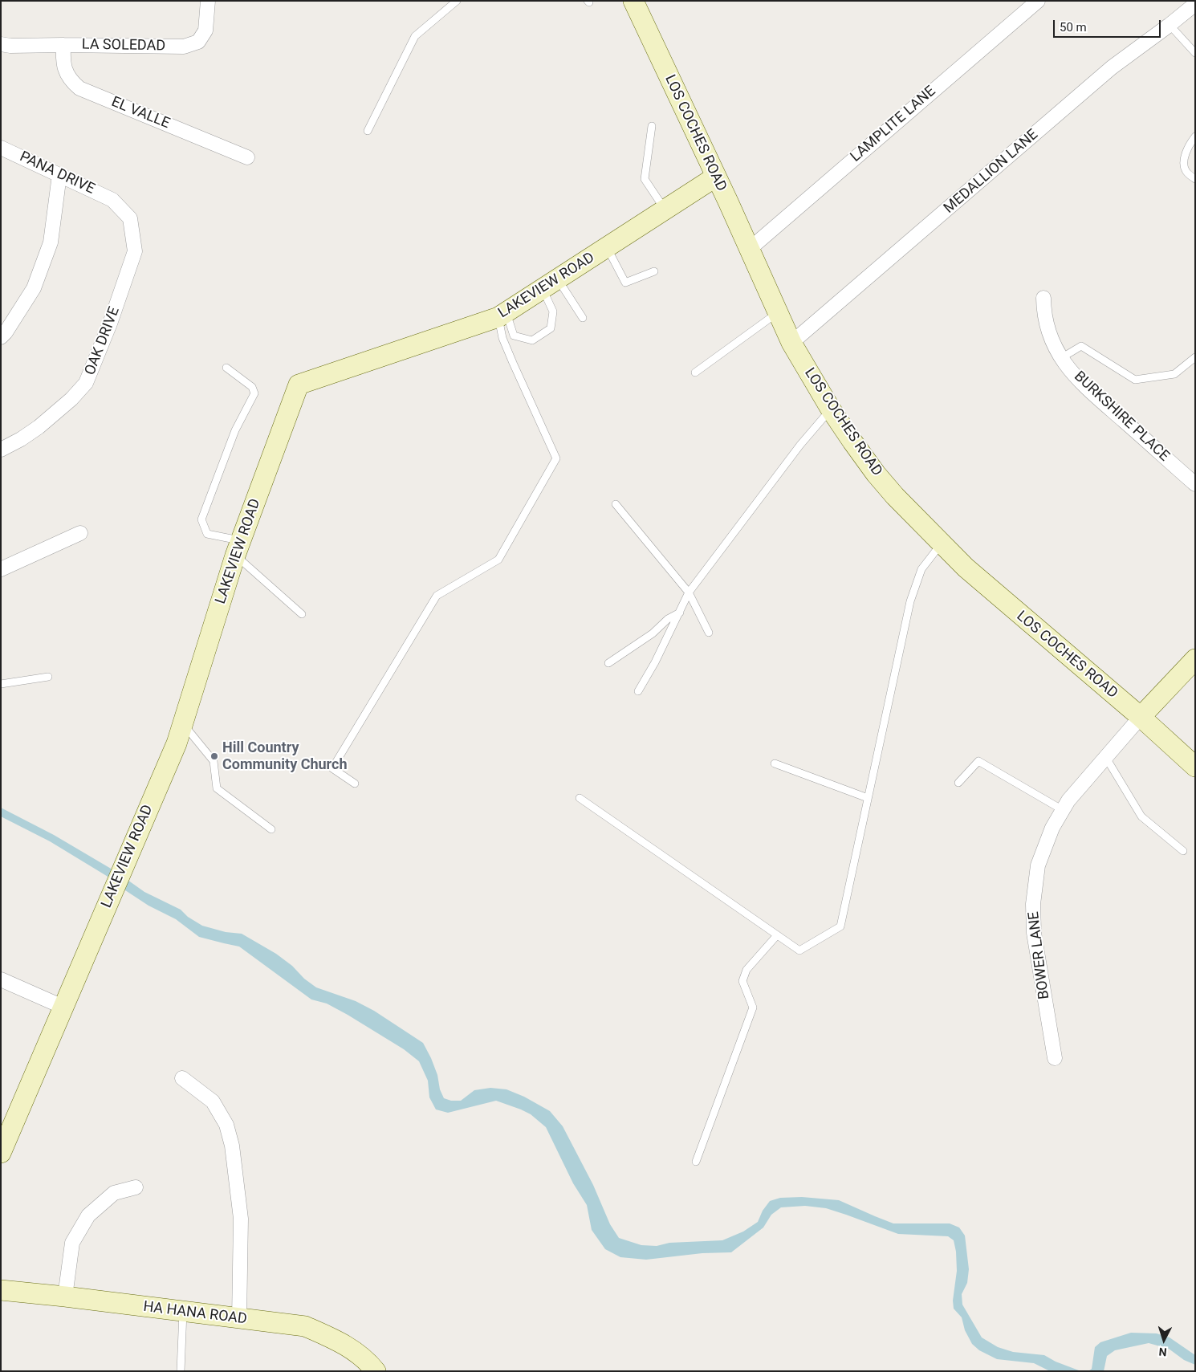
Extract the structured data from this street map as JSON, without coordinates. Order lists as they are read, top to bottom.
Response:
{
  "streets": {
    "street": [
      "LA SOLEDAD",
      "EL VALLE",
      "LAMPLITE LANE",
      "LOS COCHES ROAD",
      "MEDALLION LANE",
      "PANA DRIVE",
      "LAKEVIEW ROAD",
      "OAK DRIVE",
      "BURKSHIRE PLACE",
      "BOWER LANE",
      "HA HANA ROAD"
    ]
  },
  "crossings": [
    ["LA SOLEDAD", "EL VALLE"],
    ["LAMPLITE LANE", "LOS COCHES ROAD"],
    ["LOS COCHES ROAD", "MEDALLION LANE"],
    ["LOS COCHES ROAD", "LAKEVIEW ROAD"],
    ["LOS COCHES ROAD", "BOWER LANE"],
    ["PANA DRIVE", "OAK DRIVE"]
  ],
  "places": ["Hill Country Community Church"],
  "scale_bar": "50 m",
  "north": "bottom"
}
